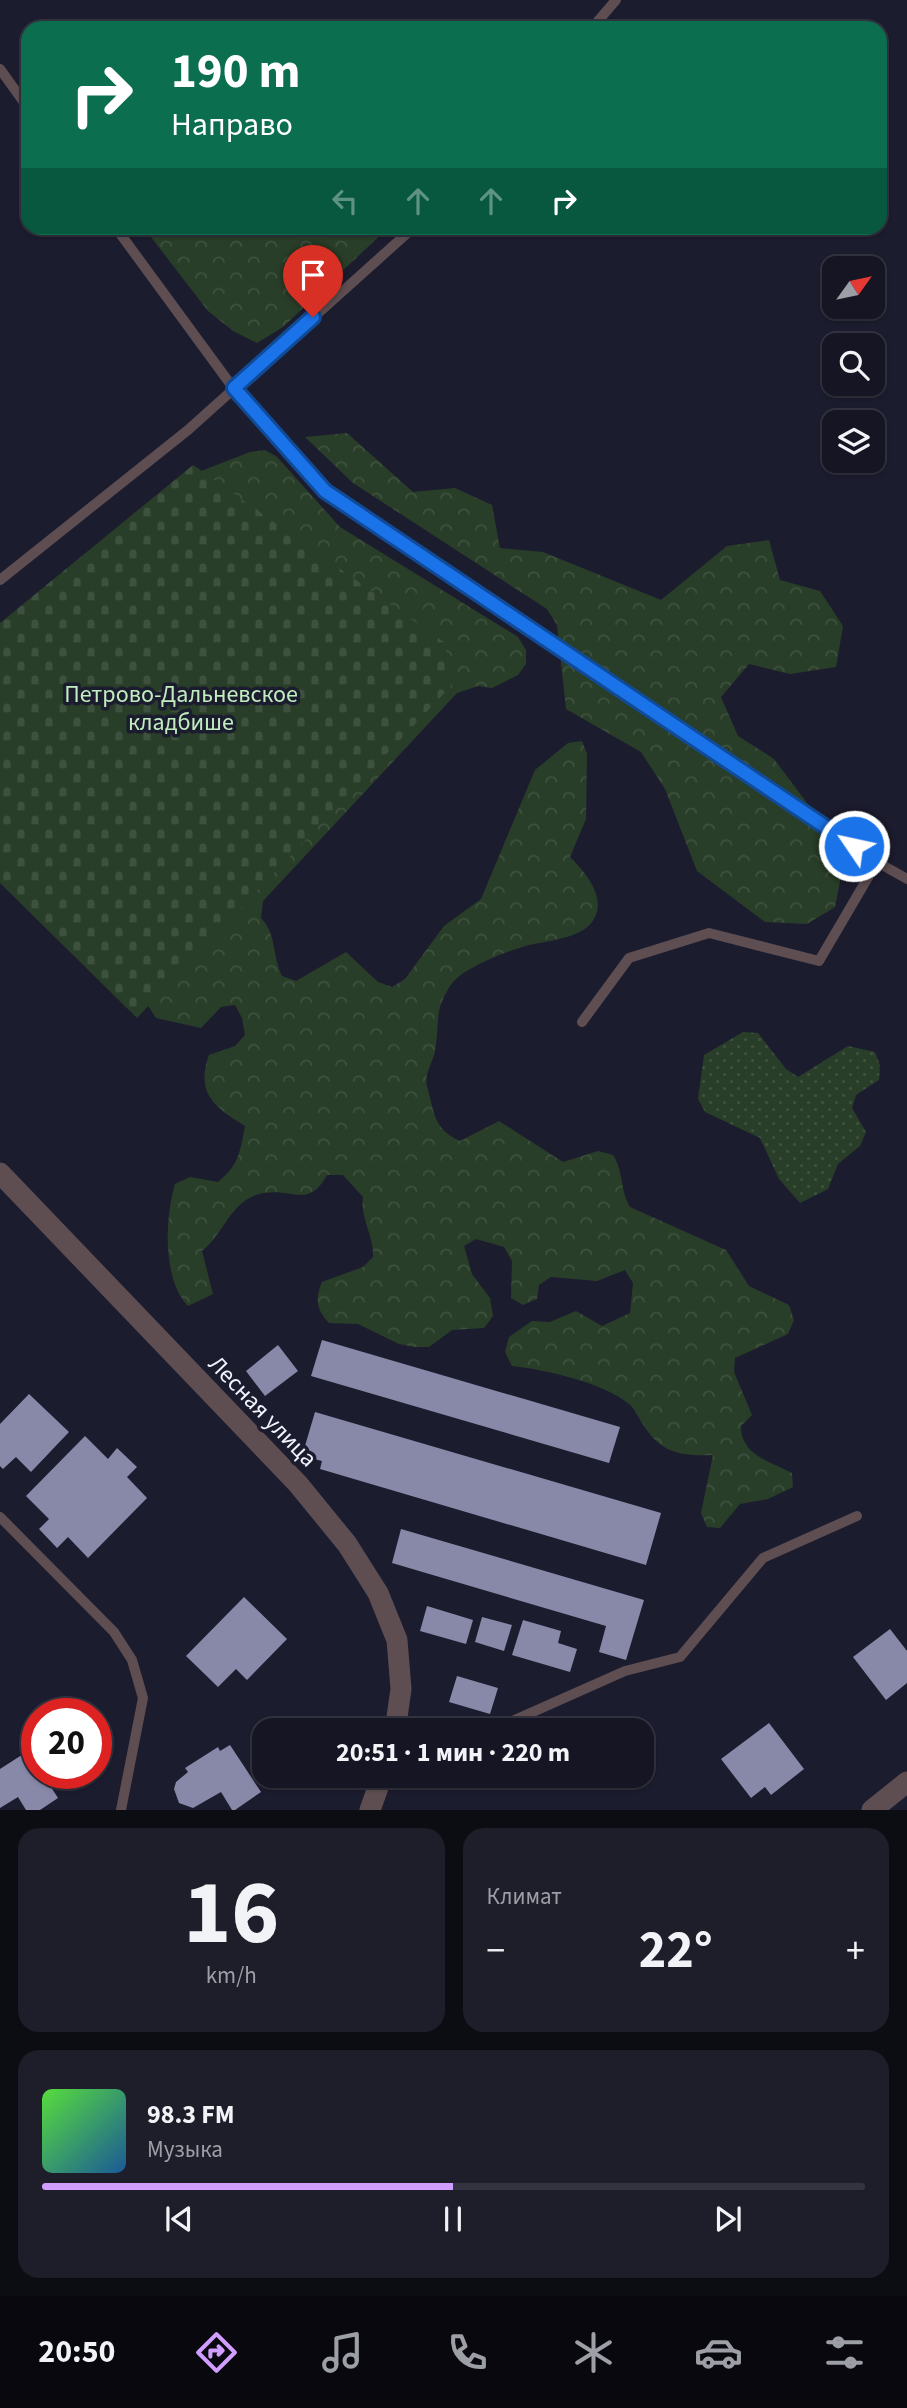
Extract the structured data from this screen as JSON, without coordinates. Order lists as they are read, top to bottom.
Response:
{
  "streets": {
    "street": ["Лесная улица"]
  },
  "parks": ["Петрово-Дальневское кладбише"],
  "north": "top right",
  "page": {
    "turn": ["190 m", "Направо"],
    "limit": "20",
    "trip": "20:51 · 1 мин · 220 m",
    "tile": [
      ["16", "km/h"],
      "Климат"
    ],
    "heat": ["−", "22°", "+"],
    "song": ["98.3 FM", "Музыка"],
    "tabs": "20:50"
  }
}
